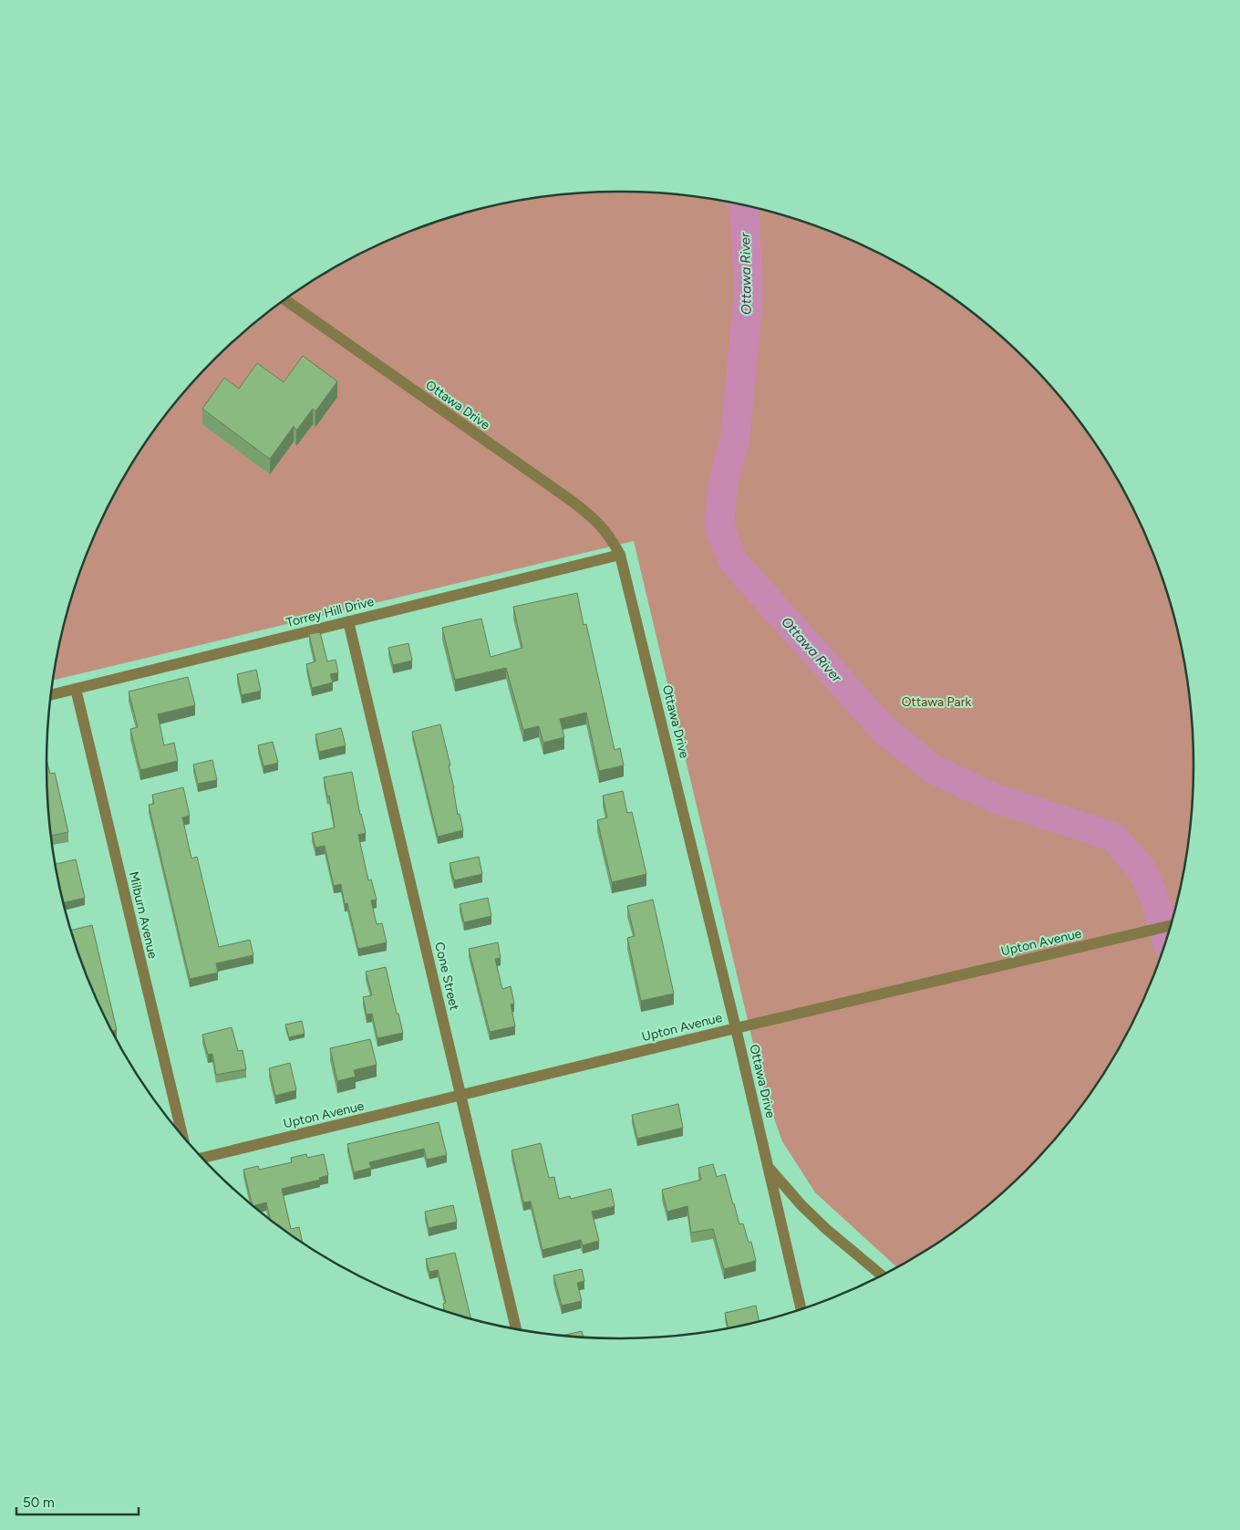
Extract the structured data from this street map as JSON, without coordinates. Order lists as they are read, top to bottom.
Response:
{
  "streets": {
    "street": [
      "Ottawa Drive",
      "Torrey Hill Drive",
      "Milburn Avenue",
      "Upton Avenue",
      "Cone Street"
    ]
  },
  "crossings": [
    ["Ottawa Drive", "Torrey Hill Drive"],
    ["Ottawa Drive", "Upton Avenue"],
    ["Torrey Hill Drive", "Milburn Avenue"],
    ["Torrey Hill Drive", "Cone Street"],
    ["Upton Avenue", "Cone Street"]
  ],
  "water": ["Ottawa River"],
  "parks": ["Ottawa Park"],
  "scale_bar": "50 m"
}
